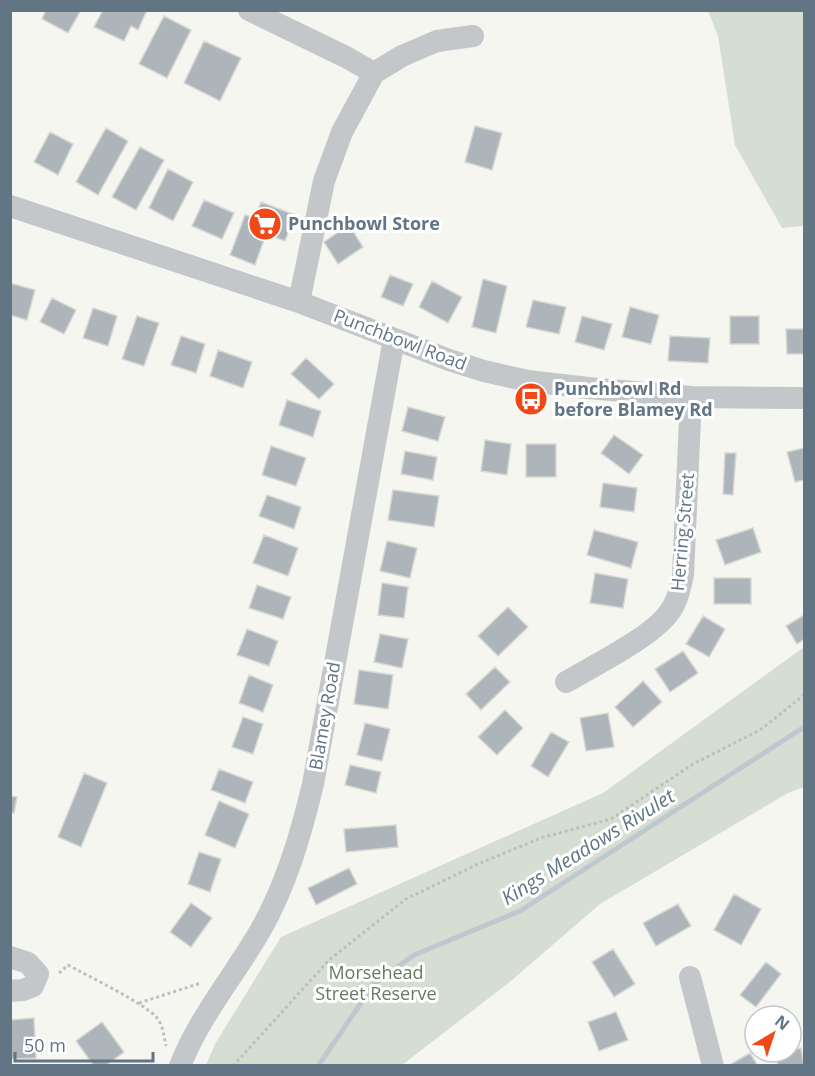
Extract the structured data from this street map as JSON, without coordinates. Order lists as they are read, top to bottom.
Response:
{
  "streets": {
    "street": ["Punchbowl Road", "Herring Street", "Blamey Road"]
  },
  "crossings": [
    ["Punchbowl Road", "Herring Street"],
    ["Punchbowl Road", "Blamey Road"]
  ],
  "water": ["Kings Meadows Rivulet"],
  "parks": ["Morsehead Street Reserve"],
  "places": {
    "supermarket": ["Punchbowl Store"],
    "bus stop": ["Punchbowl Rd before Blamey Rd"]
  },
  "scale_bar": "50 m",
  "north": "top right"
}
